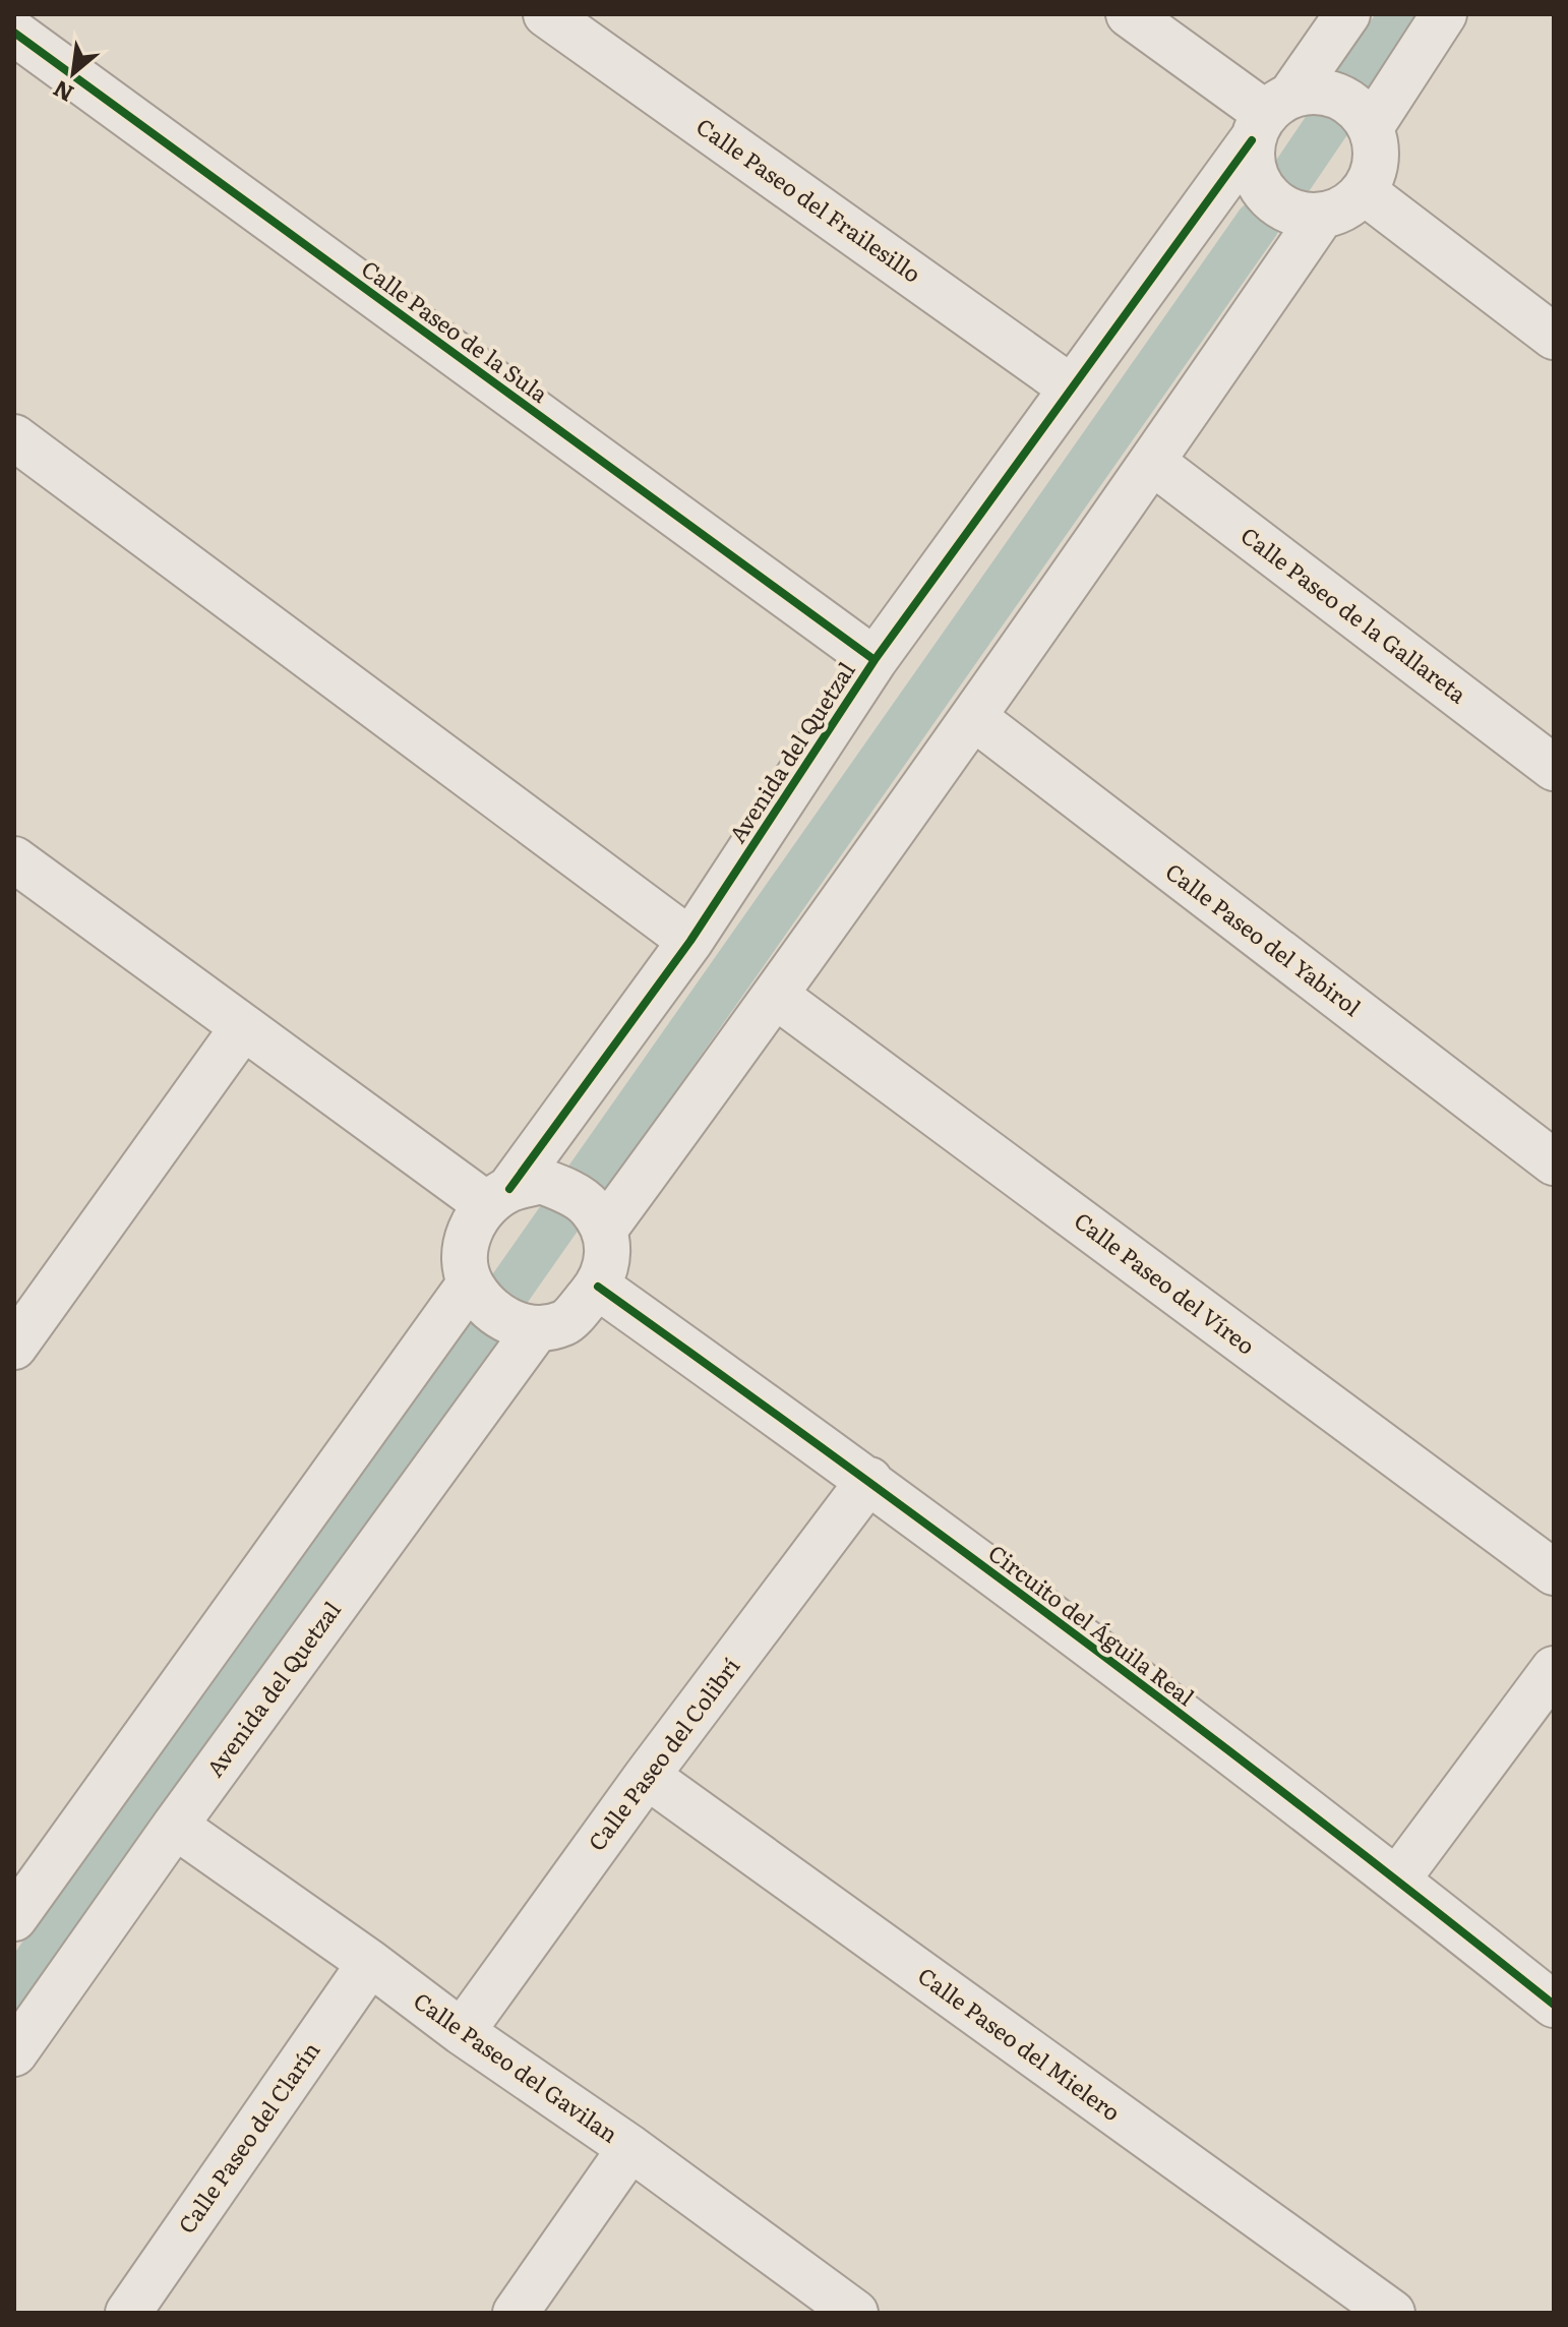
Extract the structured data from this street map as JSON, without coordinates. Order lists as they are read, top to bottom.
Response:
{
  "streets": {
    "street": [
      "Calle Paseo del Frailesillo",
      "Calle Paseo de la Sula",
      "Calle Paseo de la Gallareta",
      "Avenida del Quetzal",
      "Calle Paseo del Yabirol",
      "Calle Paseo del Víreo",
      "Circuito del Águila Real",
      "Calle Paseo del Colibrí",
      "Calle Paseo del Mielero",
      "Calle Paseo del Gavilan",
      "Calle Paseo del Clarín"
    ]
  },
  "crossings": [
    ["Calle Paseo del Frailesillo", "Avenida del Quetzal"],
    ["Calle Paseo de la Sula", "Avenida del Quetzal"],
    ["Avenida del Quetzal", "Circuito del Águila Real"],
    ["Avenida del Quetzal", "Calle Paseo del Gavilan"],
    ["Circuito del Águila Real", "Calle Paseo del Colibrí"],
    ["Calle Paseo del Colibrí", "Calle Paseo del Mielero"],
    ["Calle Paseo del Colibrí", "Calle Paseo del Gavilan"],
    ["Calle Paseo del Gavilan", "Calle Paseo del Clarín"]
  ],
  "north": "bottom left"
}
